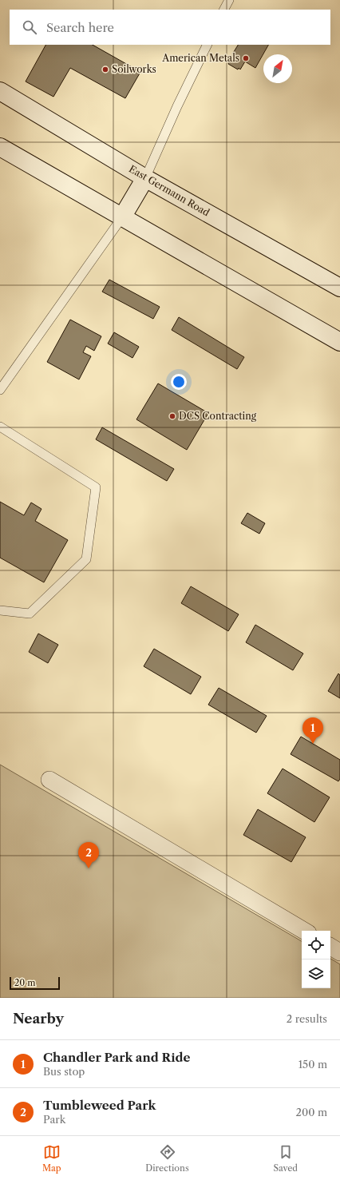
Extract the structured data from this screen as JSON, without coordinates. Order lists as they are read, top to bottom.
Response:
{
  "streets": {
    "main road": ["East Germann Road"]
  },
  "places": ["American Metals", "Soilworks", "DCS Contracting"],
  "scale_bar": "20 m",
  "north": "top right",
  "page": {
    "search": "Search here",
    "pins": ["1", "2"],
    "scale": "20 m",
    "heading": ["Nearby", "2 results"],
    "list": [
      {
        "mark": "1",
        "name": "Chandler Park and Ride",
        "note": "Bus stop",
        "value": "150 m"
      },
      {
        "mark": "2",
        "name": "Tumbleweed Park",
        "note": "Park",
        "value": "200 m"
      }
    ],
    "nav": ["Map", "Directions", "Saved"]
  }
}
